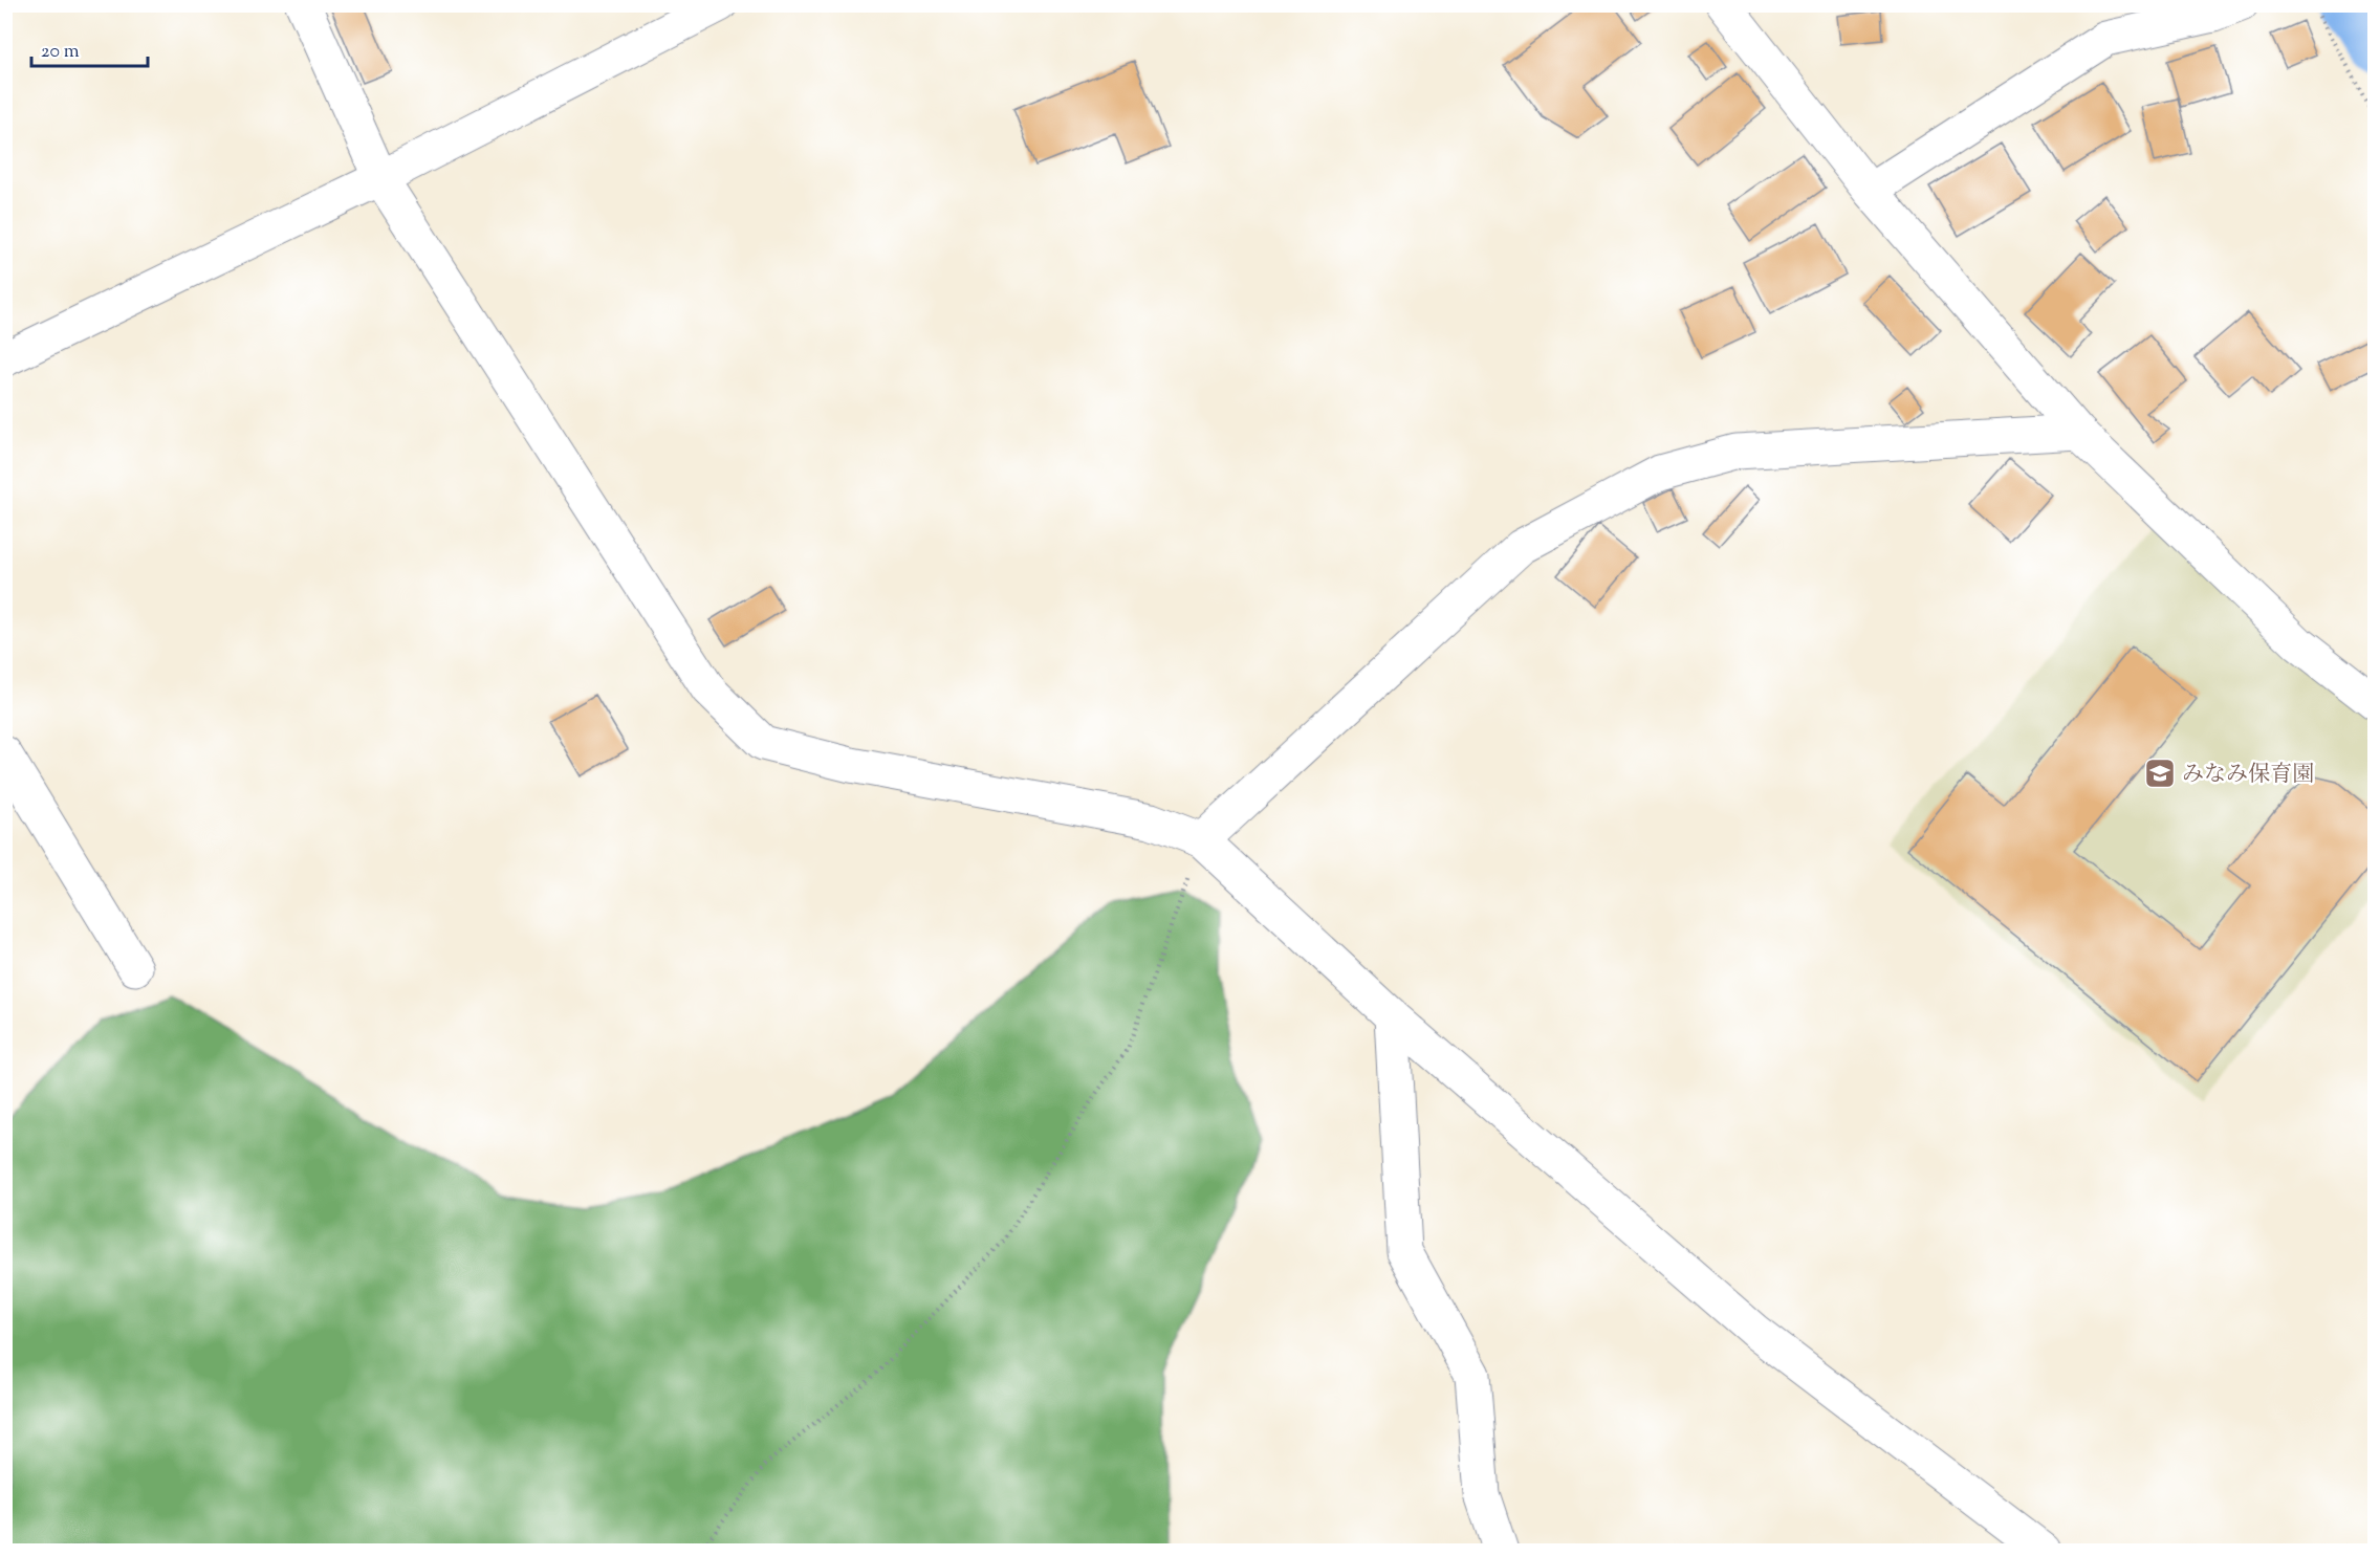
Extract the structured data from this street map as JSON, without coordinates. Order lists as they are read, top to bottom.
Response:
{
  "places": {
    "school or university": ["みなみ保育園"]
  },
  "scale_bar": "20 m"
}
